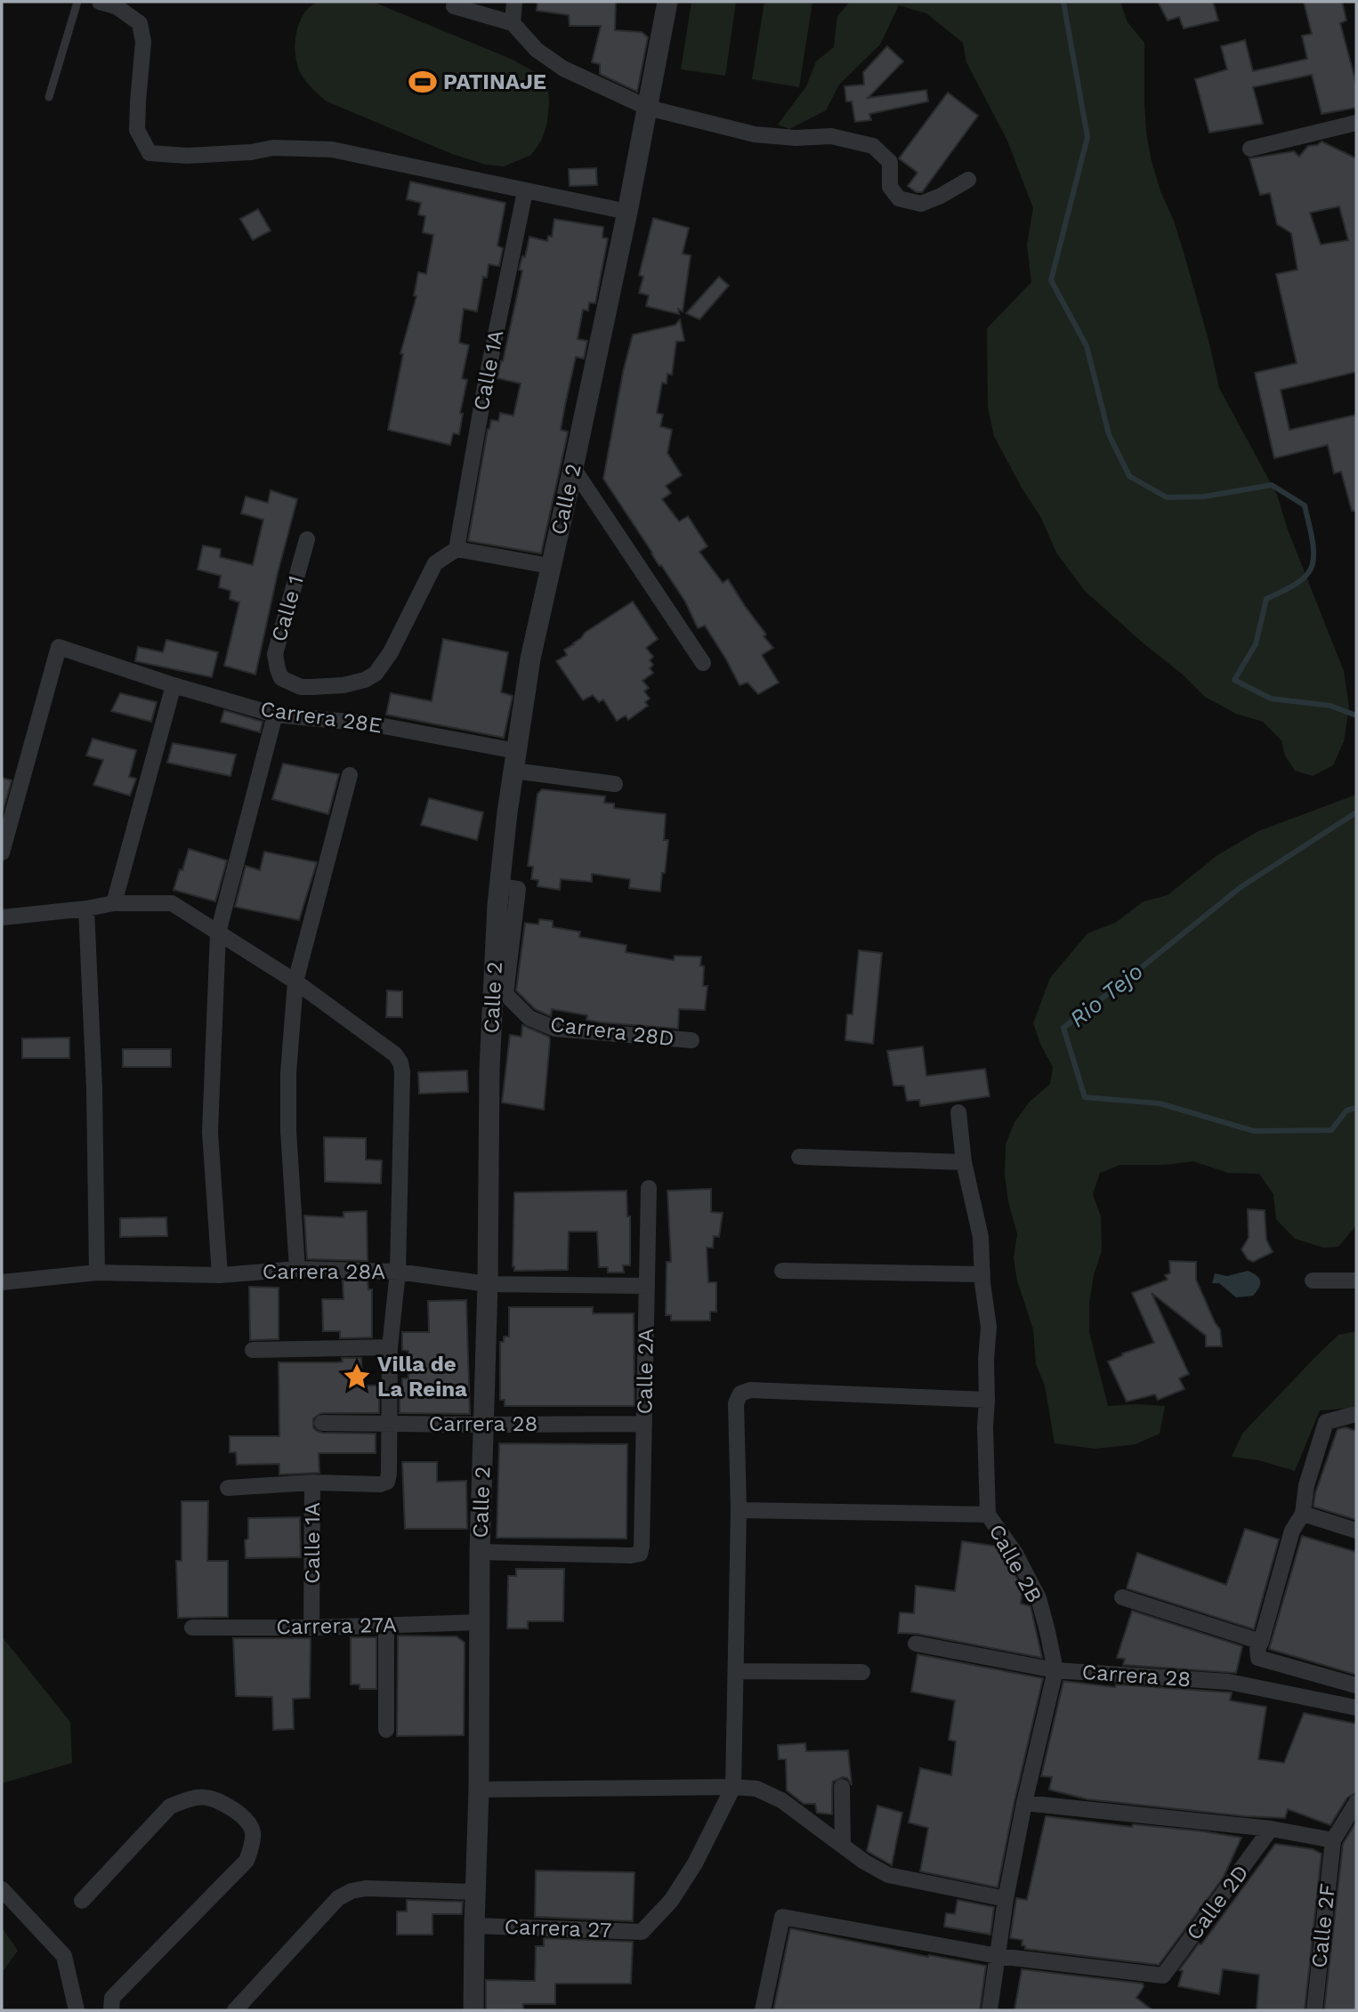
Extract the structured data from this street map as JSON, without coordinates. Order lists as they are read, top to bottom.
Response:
{
  "streets": {
    "street": [
      "Calle 1A",
      "Calle 2",
      "Calle 1",
      "Carrera 28E",
      "Carrera 28D",
      "Carrera 28A",
      "Calle 2A",
      "Carrera 28",
      "Calle 2B",
      "Carrera 27A",
      "Calle 2D",
      "Calle 2F",
      "Carrera 27"
    ]
  },
  "crossings": [
    ["Calle 1A", "Calle 1"],
    ["Calle 1A", "Carrera 28A"],
    ["Calle 1A", "Carrera 28"],
    ["Calle 1A", "Carrera 27A"],
    ["Calle 2", "Carrera 28E"],
    ["Calle 2", "Carrera 28D"],
    ["Calle 2", "Carrera 28A"],
    ["Calle 2", "Calle 2A"],
    ["Calle 2", "Carrera 28"],
    ["Calle 2", "Carrera 27A"],
    ["Calle 2", "Carrera 27"],
    ["Carrera 28A", "Calle 2A"],
    ["Calle 2A", "Carrera 28"],
    ["Carrera 28", "Calle 2B"],
    ["Calle 2B", "Calle 2D"]
  ],
  "water": ["Rio Tejo"],
  "places": {
    "sports": ["PATINAJE"],
    "place": ["Villa de La Reina"]
  }
}
